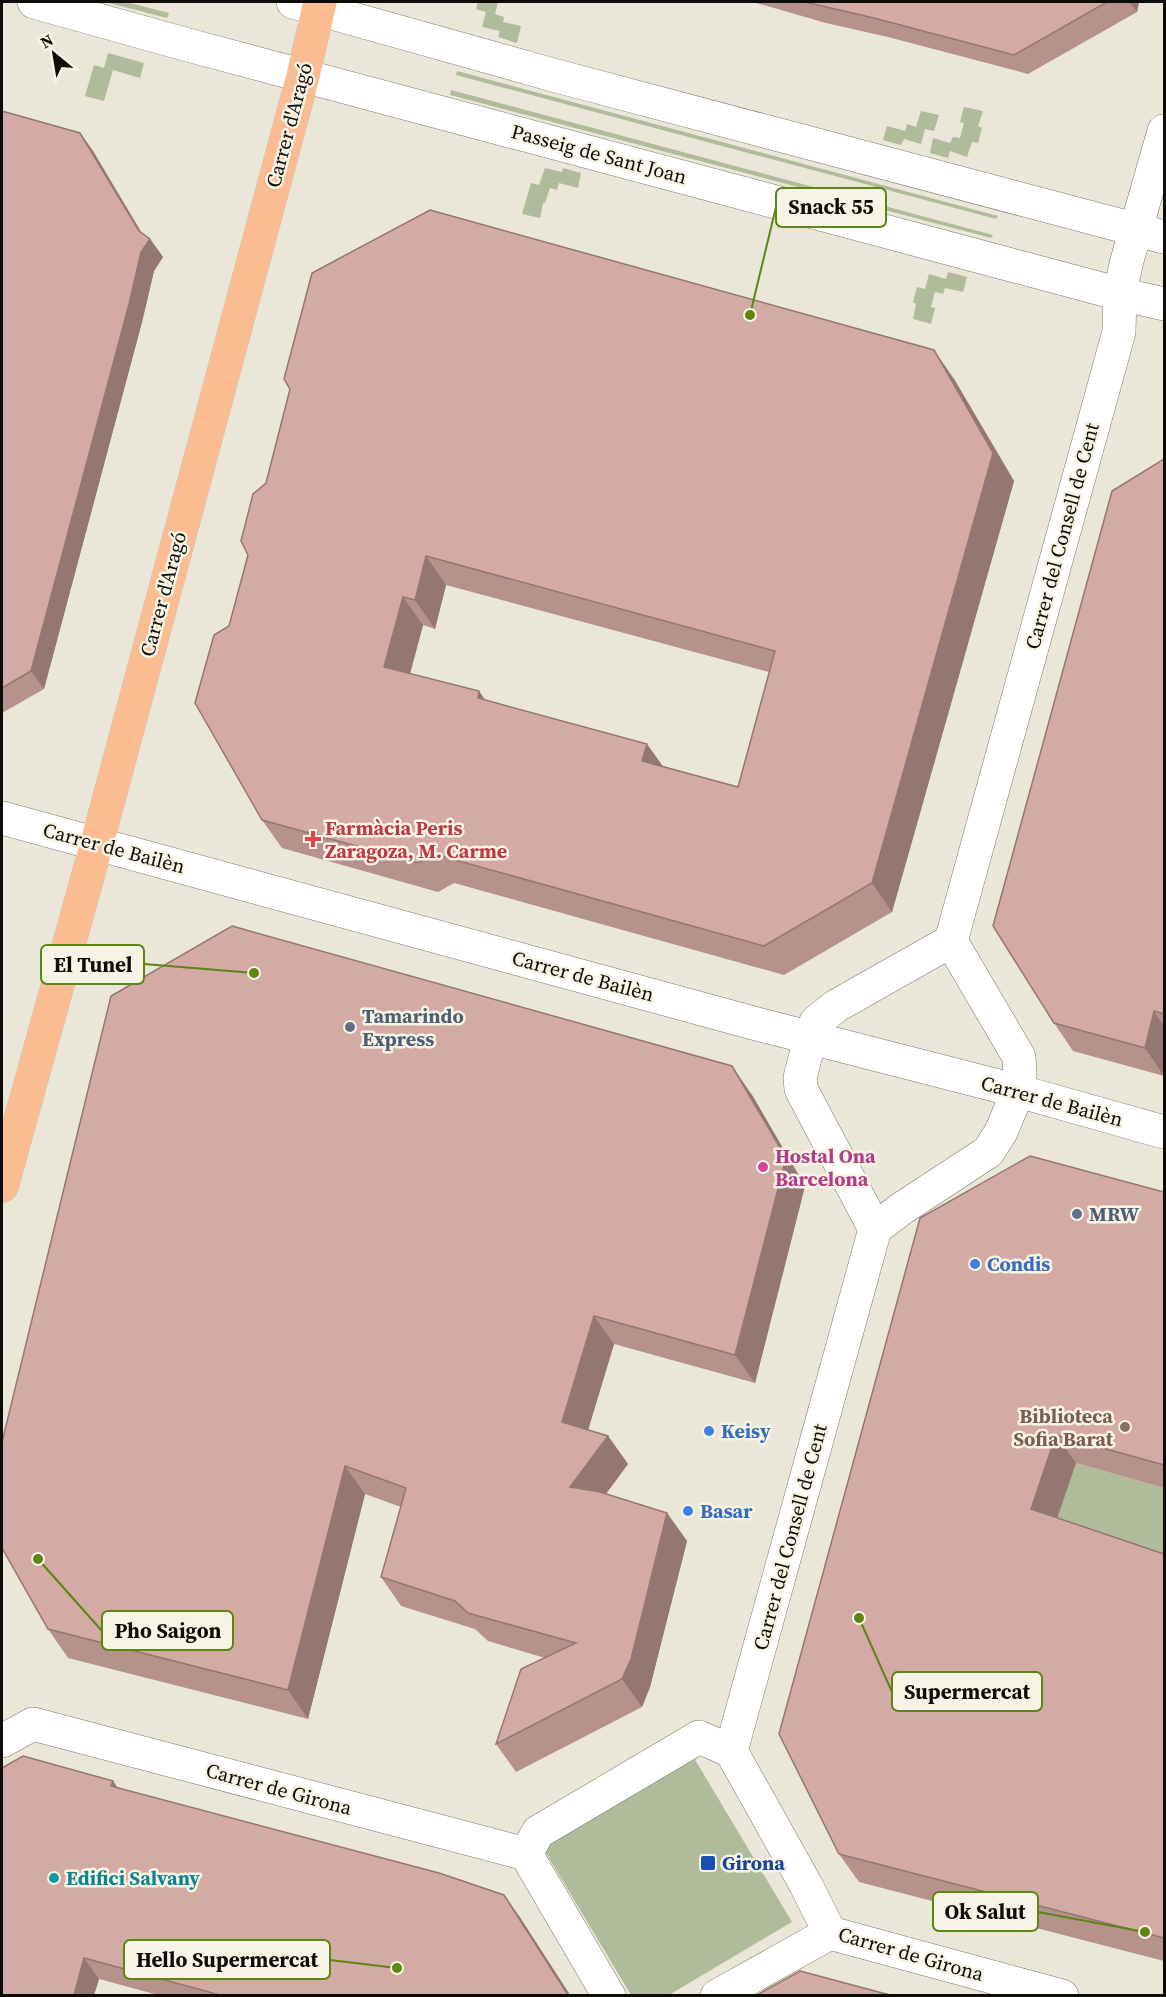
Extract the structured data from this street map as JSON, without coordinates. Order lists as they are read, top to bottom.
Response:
{
  "streets": {
    "main road": ["Carrer d'Aragó"],
    "street": [
      "Passeig de Sant Joan",
      "Carrer del Consell de Cent",
      "Carrer de Bailèn",
      "Carrer de Girona"
    ]
  },
  "crossings": [
    ["Carrer d'Aragó", "Passeig de Sant Joan"],
    ["Carrer d'Aragó", "Carrer de Bailèn"],
    ["Passeig de Sant Joan", "Carrer del Consell de Cent"],
    ["Carrer del Consell de Cent", "Carrer de Girona"]
  ],
  "places": {
    "other": [
      "Snack 55",
      "El Tunel",
      "Tamarindo Express",
      "Hostal Ona Barcelona",
      "MRW",
      "Condis",
      "Biblioteca Sofia Barat",
      "Keisy",
      "Basar",
      "Pho Saigon",
      "Supermercat",
      "Edifici Salvany",
      "Ok Salut",
      "Hello Supermercat"
    ],
    "health": ["Farmàcia Peris Zaragoza, M. Carme"],
    "transit": ["Girona"]
  },
  "north": "top left"
}
